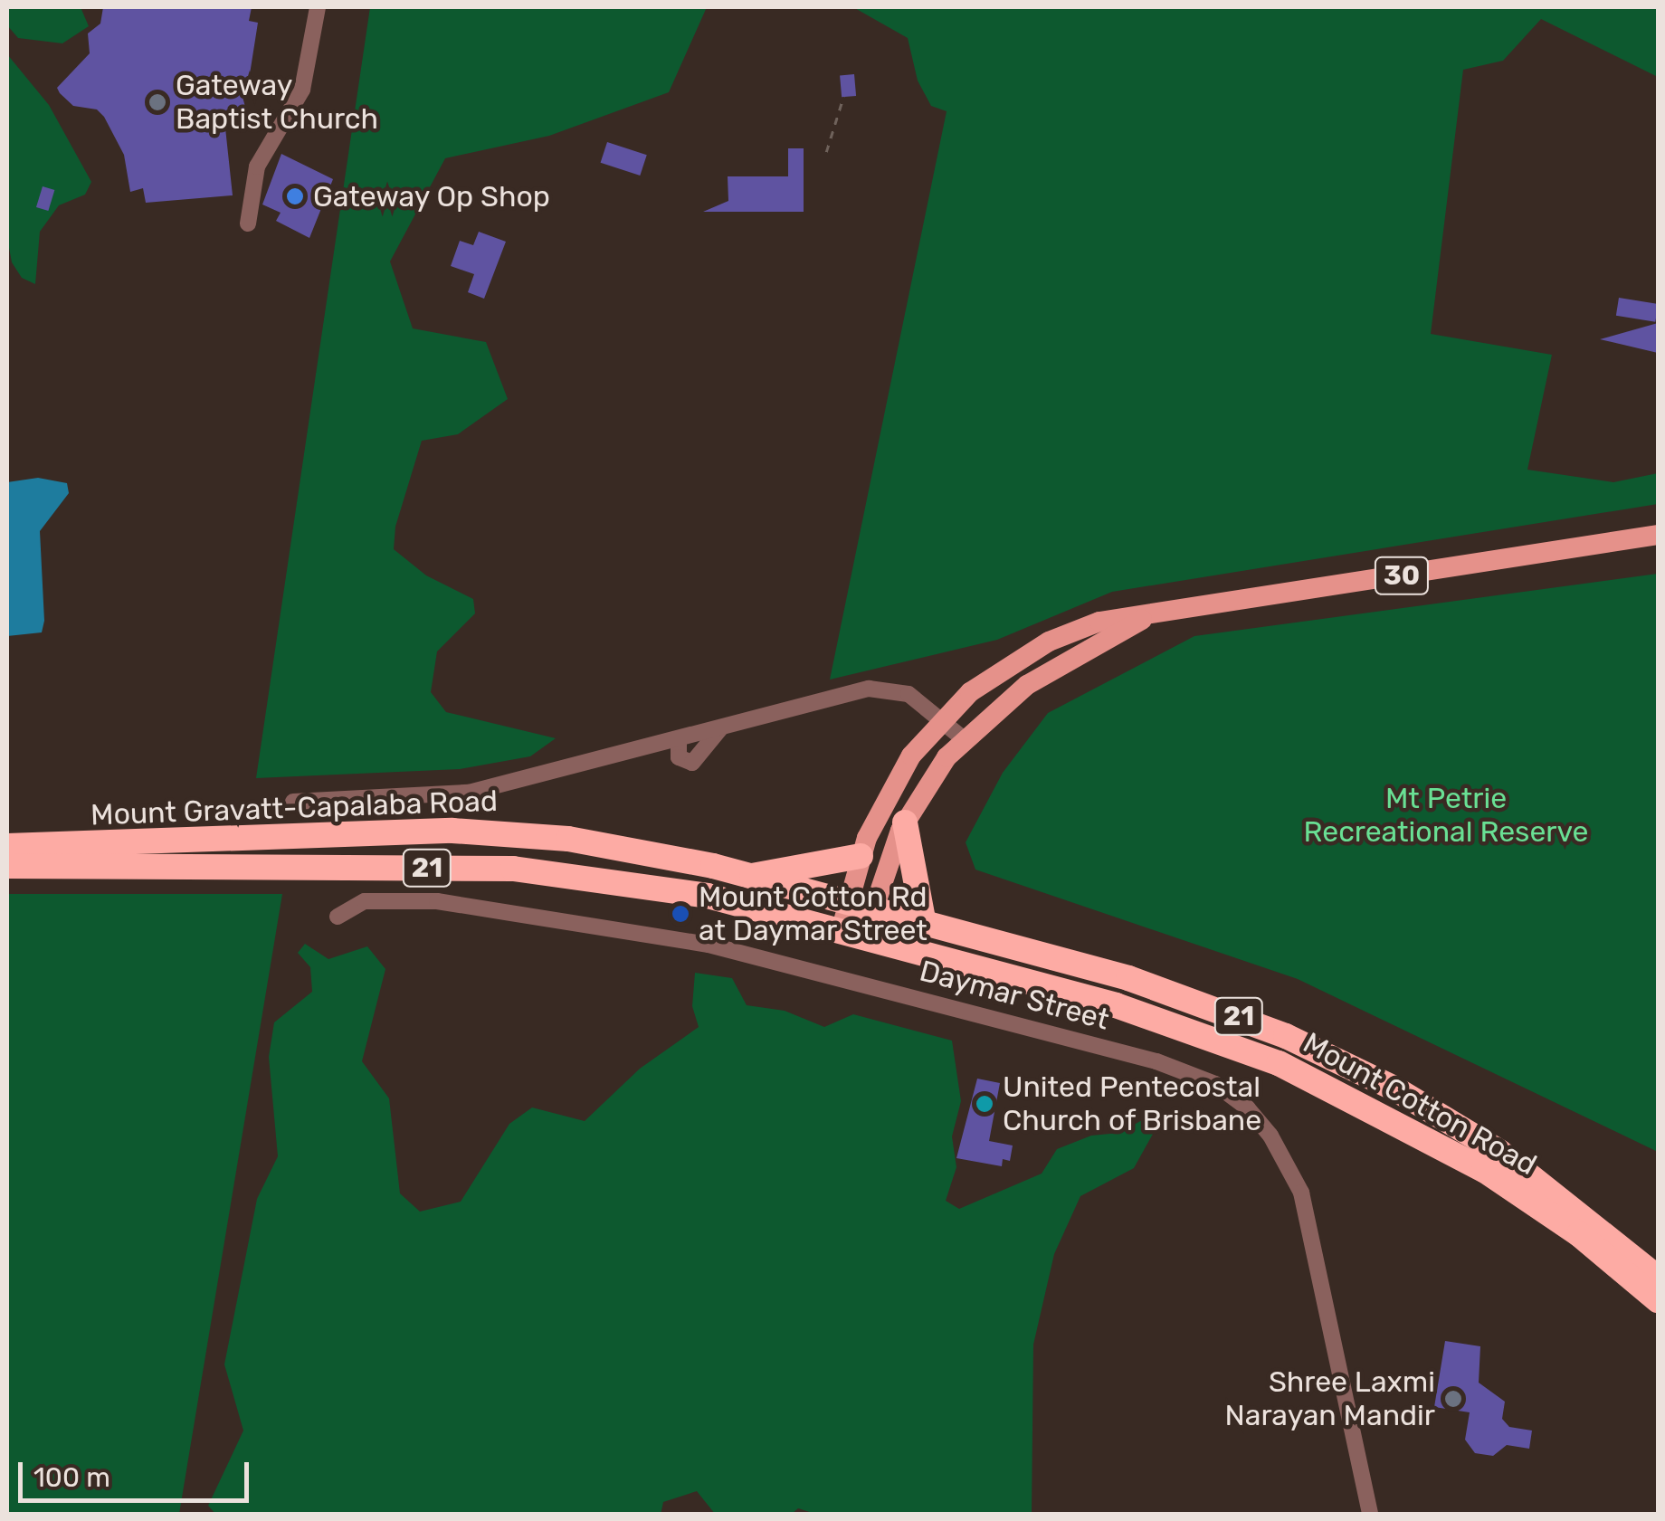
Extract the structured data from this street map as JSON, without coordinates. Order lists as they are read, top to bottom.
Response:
{
  "streets": {
    "highway": ["Mount Gravatt-Capalaba Road", "21", "Mount Cotton Road"],
    "main road": ["30"],
    "street": ["Daymar Street"]
  },
  "crossings": [
    ["30", "Mount Gravatt-Capalaba Road"],
    ["30", "Mount Cotton Road"],
    ["Mount Gravatt-Capalaba Road", "Mount Cotton Road"]
  ],
  "parks": ["Mt Petrie Recreational Reserve"],
  "places": [
    "Gateway Baptist Church",
    "Gateway Op Shop",
    "Mount Cotton Rd at Daymar Street",
    "United Pentecostal Church of Brisbane",
    "Shree Laxmi Narayan Mandir"
  ],
  "scale_bar": "100 m"
}
